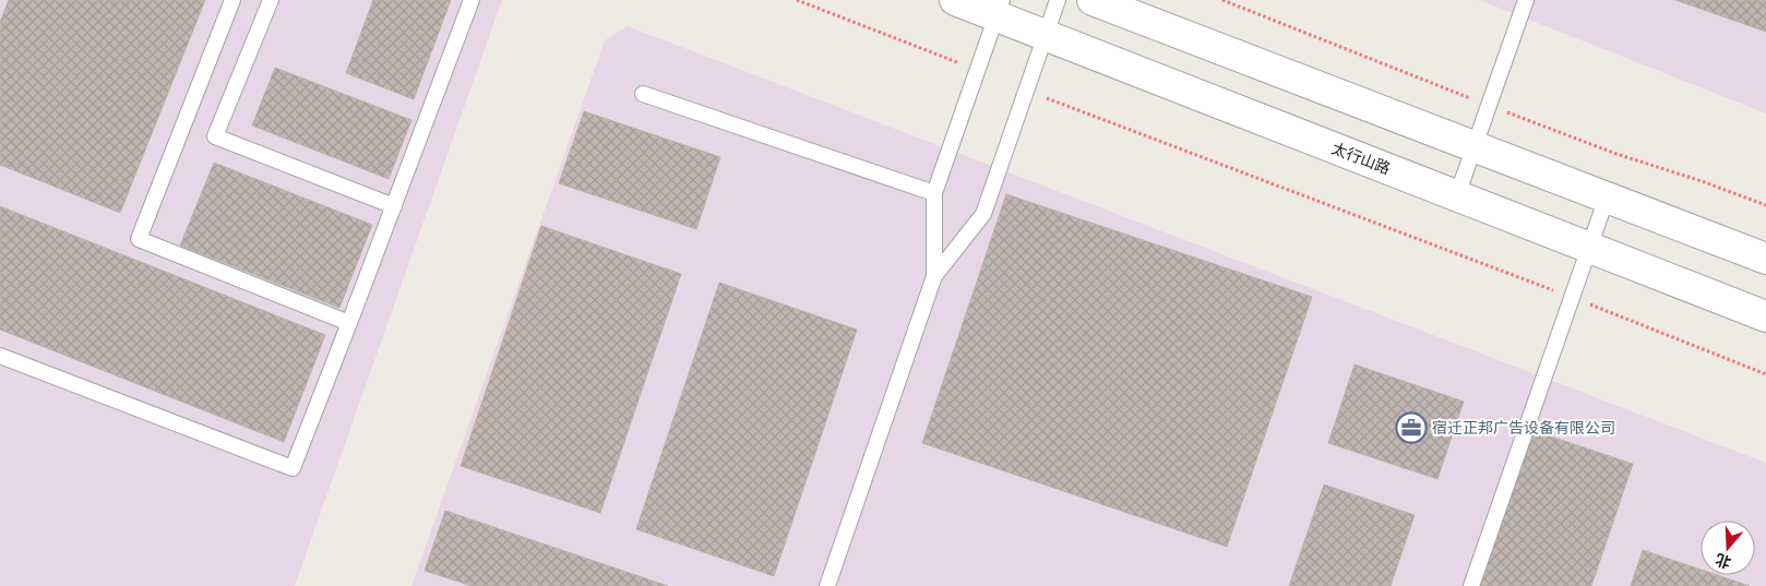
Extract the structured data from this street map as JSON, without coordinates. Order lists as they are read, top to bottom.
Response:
{
  "streets": {
    "street": ["太行山路"]
  },
  "places": {
    "office": ["宿迁正邦广告设备有限公司"]
  },
  "north": "bottom"
}
